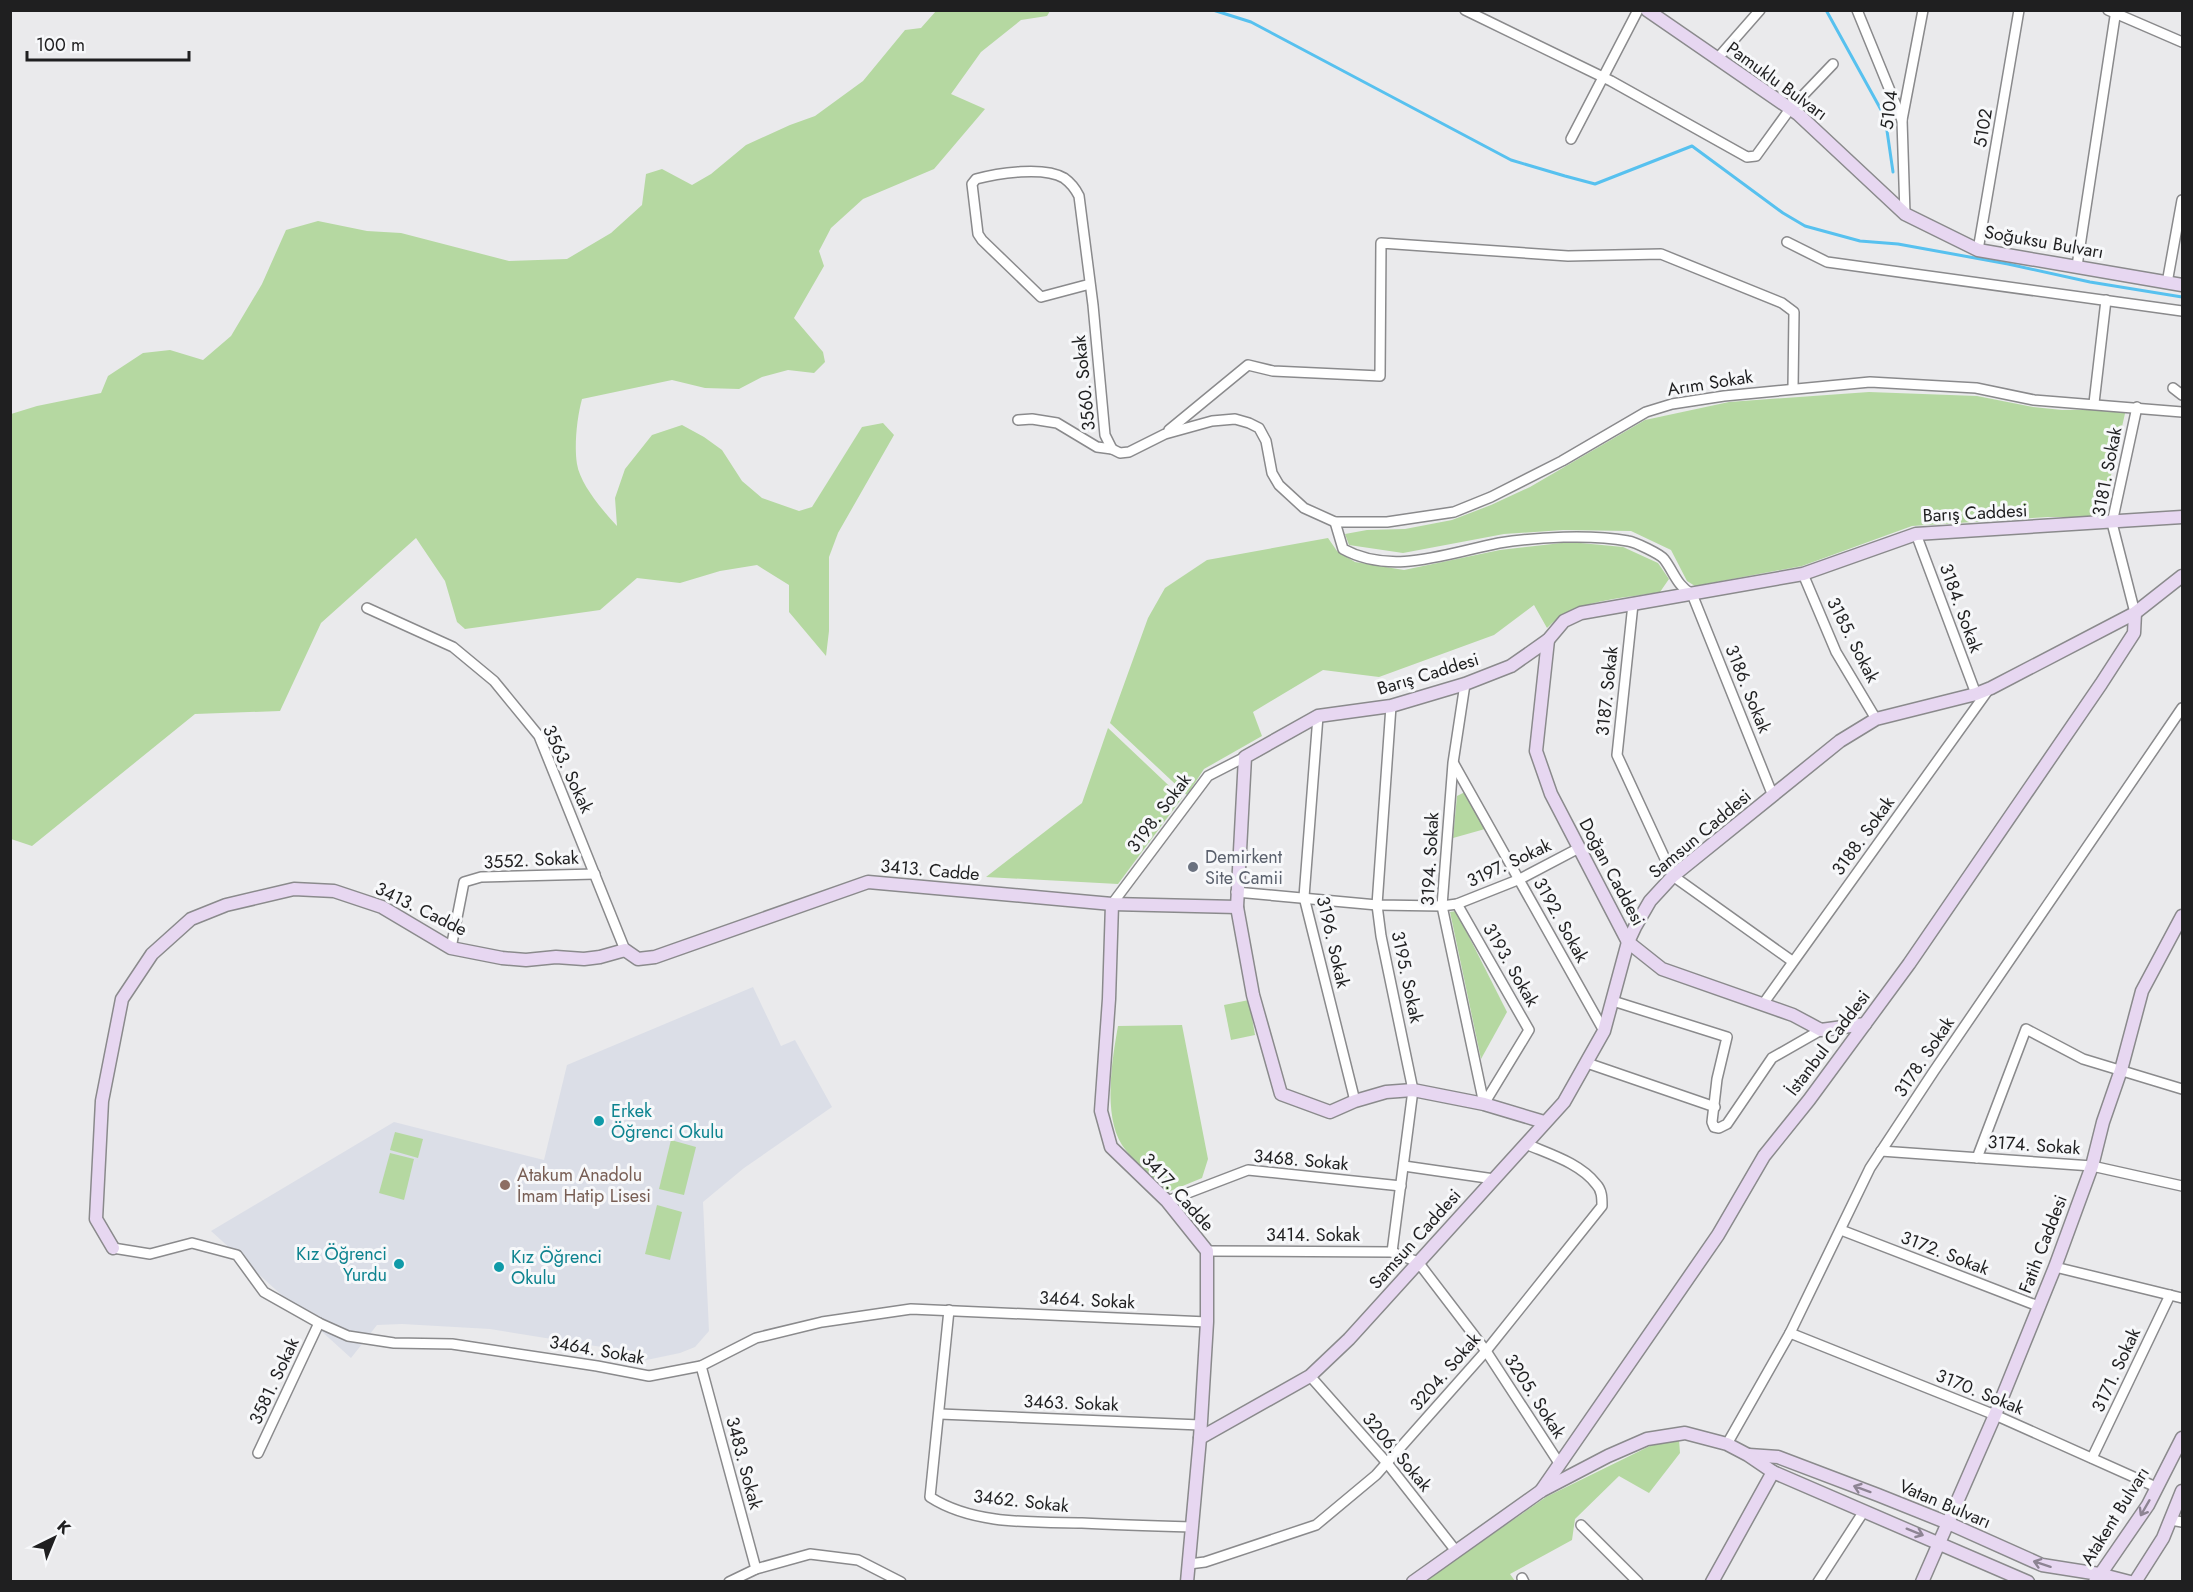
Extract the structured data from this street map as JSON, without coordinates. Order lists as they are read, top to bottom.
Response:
{
  "streets": {
    "street": [
      "Pamuklu Bulvarı",
      "5104",
      "5102",
      "Soğuksu Bulvarı",
      "3560. Sokak",
      "Arım Sokak",
      "3181. Sokak",
      "Barış Caddesi",
      "3184. Sokak",
      "3185. Sokak",
      "3186. Sokak",
      "3187. Sokak",
      "3563. Sokak",
      "3198. Sokak",
      "Samsun Caddesi",
      "3188. Sokak",
      "3194. Sokak",
      "3552. Sokak",
      "3197. Sokak",
      "3413. Cadde",
      "Doğan Caddesi",
      "3192. Sokak",
      "3196. Sokak",
      "3193. Sokak",
      "3195. Sokak",
      "İstanbul Caddesi",
      "3178. Sokak",
      "3174. Sokak",
      "3468. Sokak",
      "3417. Cadde",
      "3414. Sokak",
      "Fatih Caddesi",
      "3172. Sokak",
      "3464. Sokak",
      "3171. Sokak",
      "3204. Sokak",
      "3581. Sokak",
      "3170. Sokak",
      "3205. Sokak",
      "3463. Sokak",
      "3206. Sokak",
      "3483. Sokak",
      "3462. Sokak",
      "Vatan Bulvarı",
      "Atakent Bulvarı"
    ]
  },
  "crossings": [
    ["Pamuklu Bulvarı", "5104"],
    ["Pamuklu Bulvarı", "Soğuksu Bulvarı"],
    ["5104", "Soğuksu Bulvarı"],
    ["5102", "Soğuksu Bulvarı"],
    ["Arım Sokak", "3181. Sokak"],
    ["3181. Sokak", "Barış Caddesi"],
    ["3181. Sokak", "Samsun Caddesi"],
    ["3181. Sokak", "İstanbul Caddesi"],
    ["Barış Caddesi", "3184. Sokak"],
    ["Barış Caddesi", "3185. Sokak"],
    ["Barış Caddesi", "3186. Sokak"],
    ["Barış Caddesi", "3187. Sokak"],
    ["Barış Caddesi", "3198. Sokak"],
    ["Barış Caddesi", "3194. Sokak"],
    ["Barış Caddesi", "Doğan Caddesi"],
    ["Barış Caddesi", "3196. Sokak"],
    ["Barış Caddesi", "3195. Sokak"],
    ["3184. Sokak", "Samsun Caddesi"],
    ["3185. Sokak", "Samsun Caddesi"],
    ["3186. Sokak", "Samsun Caddesi"],
    ["3187. Sokak", "Samsun Caddesi"],
    ["3187. Sokak", "3188. Sokak"],
    ["3563. Sokak", "3552. Sokak"],
    ["3563. Sokak", "3413. Cadde"],
    ["3198. Sokak", "3413. Cadde"],
    ["3198. Sokak", "3417. Cadde"],
    ["Samsun Caddesi", "3188. Sokak"],
    ["Samsun Caddesi", "Doğan Caddesi"],
    ["Samsun Caddesi", "3192. Sokak"],
    ["Samsun Caddesi", "İstanbul Caddesi"],
    ["Samsun Caddesi", "3417. Cadde"],
    ["Samsun Caddesi", "3414. Sokak"],
    ["Samsun Caddesi", "3204. Sokak"],
    ["Samsun Caddesi", "3205. Sokak"],
    ["Samsun Caddesi", "3463. Sokak"],
    ["Samsun Caddesi", "3206. Sokak"],
    ["3188. Sokak", "Doğan Caddesi"],
    ["3194. Sokak", "3197. Sokak"],
    ["3194. Sokak", "3192. Sokak"],
    ["3194. Sokak", "3193. Sokak"],
    ["3552. Sokak", "3413. Cadde"],
    ["3197. Sokak", "Doğan Caddesi"],
    ["3197. Sokak", "3192. Sokak"],
    ["3197. Sokak", "3196. Sokak"],
    ["3197. Sokak", "3193. Sokak"],
    ["3197. Sokak", "3195. Sokak"],
    ["3413. Cadde", "3417. Cadde"],
    ["3413. Cadde", "3464. Sokak"],
    ["3195. Sokak", "3468. Sokak"],
    ["3195. Sokak", "3414. Sokak"],
    ["İstanbul Caddesi", "3205. Sokak"],
    ["İstanbul Caddesi", "Vatan Bulvarı"],
    ["3178. Sokak", "3174. Sokak"],
    ["3178. Sokak", "3172. Sokak"],
    ["3178. Sokak", "3170. Sokak"],
    ["3178. Sokak", "Vatan Bulvarı"],
    ["3174. Sokak", "Fatih Caddesi"],
    ["3468. Sokak", "3417. Cadde"],
    ["3417. Cadde", "3414. Sokak"],
    ["3417. Cadde", "3464. Sokak"],
    ["3417. Cadde", "3204. Sokak"],
    ["3417. Cadde", "3463. Sokak"],
    ["3417. Cadde", "3462. Sokak"],
    ["3414. Sokak", "3205. Sokak"],
    ["Fatih Caddesi", "3172. Sokak"],
    ["Fatih Caddesi", "3170. Sokak"],
    ["Fatih Caddesi", "Vatan Bulvarı"],
    ["3464. Sokak", "3581. Sokak"],
    ["3464. Sokak", "3483. Sokak"],
    ["3464. Sokak", "3462. Sokak"],
    ["3171. Sokak", "3170. Sokak"],
    ["3204. Sokak", "3205. Sokak"],
    ["3204. Sokak", "3206. Sokak"],
    ["3170. Sokak", "Atakent Bulvarı"],
    ["3463. Sokak", "3462. Sokak"],
    ["3206. Sokak", "Vatan Bulvarı"],
    ["Vatan Bulvarı", "Atakent Bulvarı"]
  ],
  "places": [
    "Demirkent Site Camii",
    "Erkek Öğrenci Okulu",
    "Atakum Anadolu İmam Hatip Lisesi",
    "Kız Öğrenci Yurdu",
    "Kız Öğrenci Okulu"
  ],
  "scale_bar": "100 m",
  "north": "top right"
}
